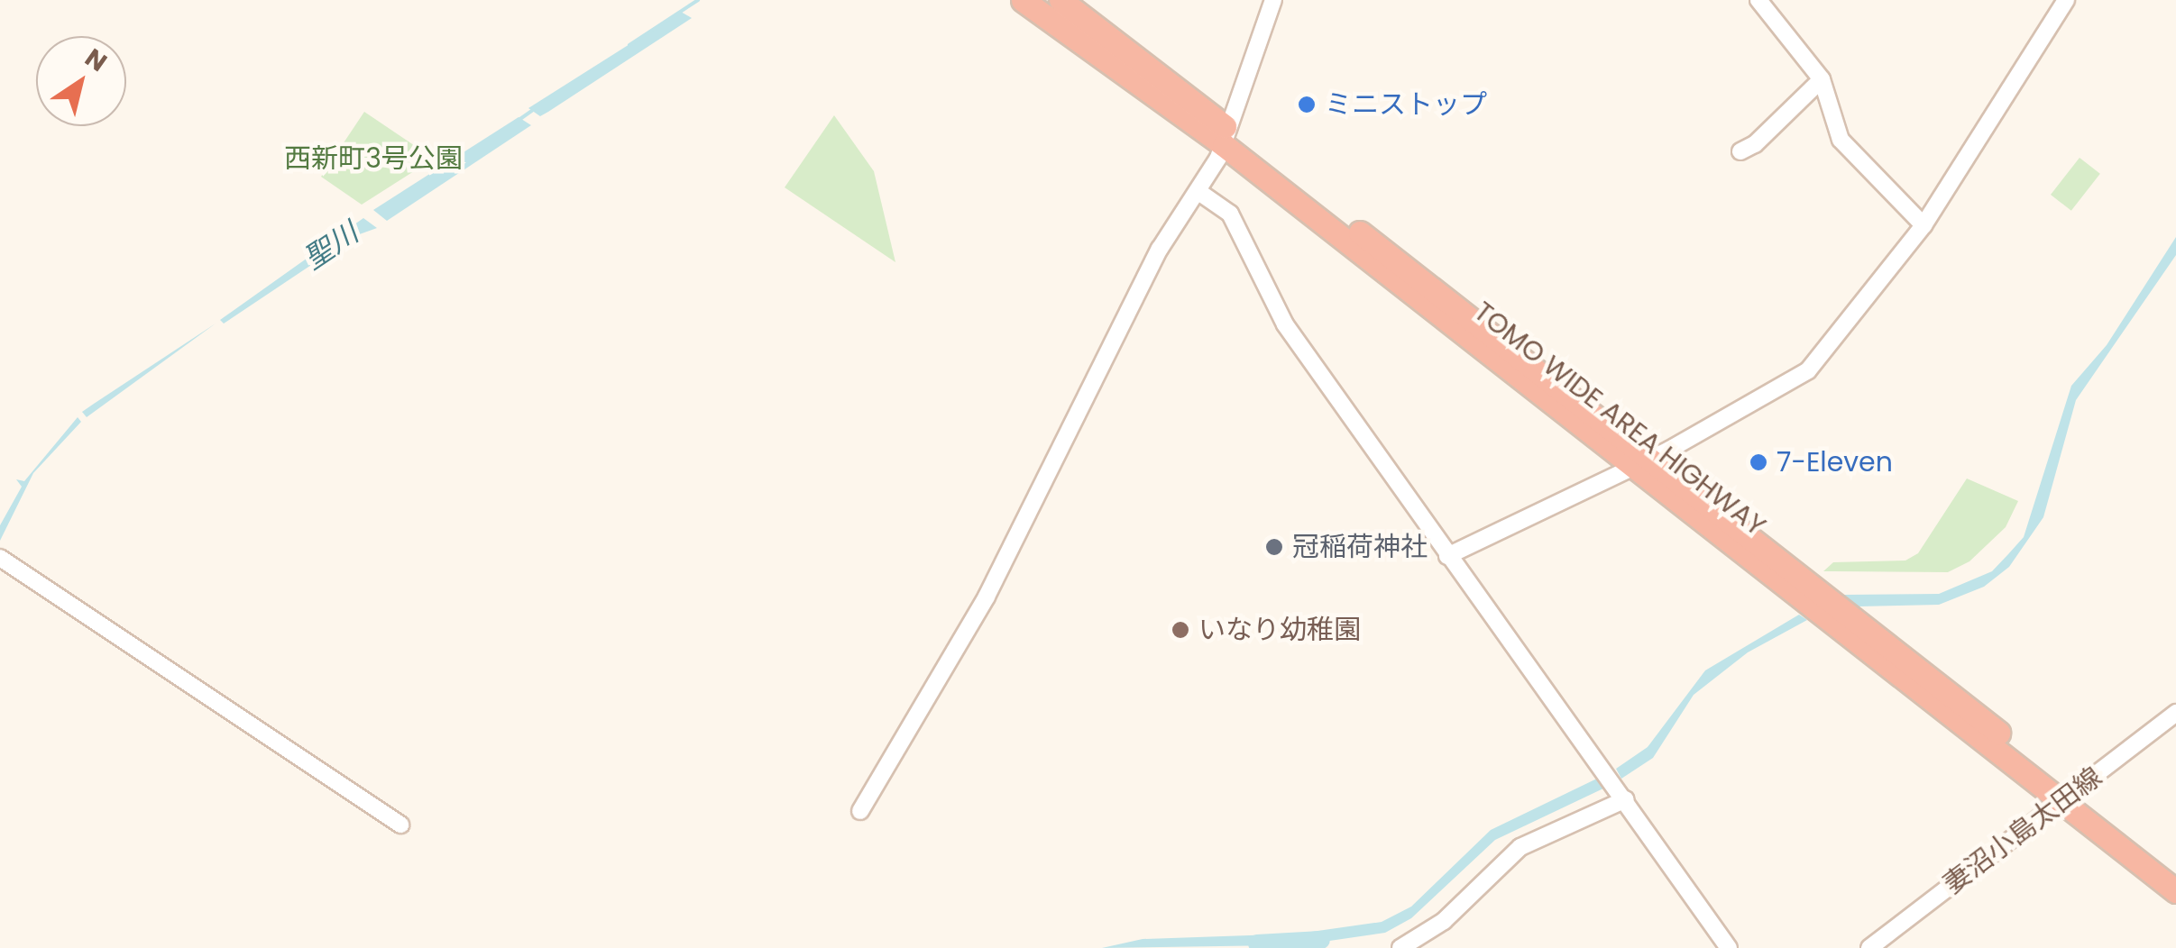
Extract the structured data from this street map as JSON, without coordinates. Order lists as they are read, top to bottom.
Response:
{
  "streets": {
    "highway": ["TOMO WIDE AREA HIGHWAY"],
    "street": ["妻沼小島太田線"]
  },
  "crossings": [
    ["TOMO WIDE AREA HIGHWAY", "妻沼小島太田線"]
  ],
  "water": ["聖川"],
  "parks": ["西新町3号公園"],
  "places": [
    "ミニストップ",
    "7-Eleven",
    "冠稲荷神社",
    "いなり幼稚園"
  ],
  "north": "top right"
}
